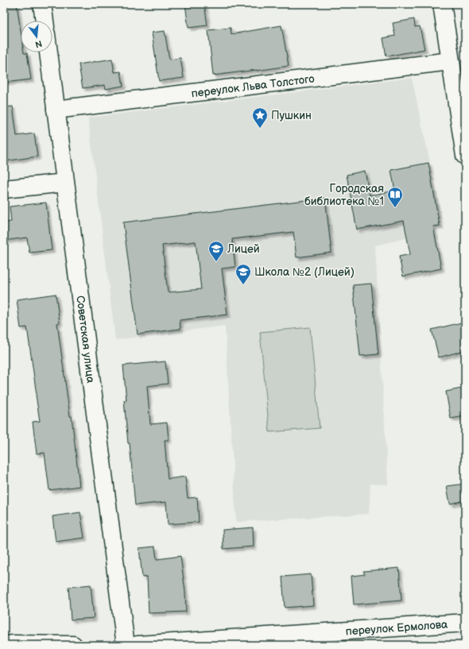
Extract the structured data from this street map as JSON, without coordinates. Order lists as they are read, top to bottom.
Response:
{
  "streets": {
    "street": ["переулок Льва Толстого", "Советская улица", "переулок Ермолова"]
  },
  "crossings": [
    ["переулок Льва Толстого", "Советская улица"]
  ],
  "places": {
    "place": ["Пушкин"],
    "library": ["Городская библиотека №1"],
    "school or university": ["Лицей", "Школа №2 (Лицей)"]
  },
  "north": "bottom"
}
